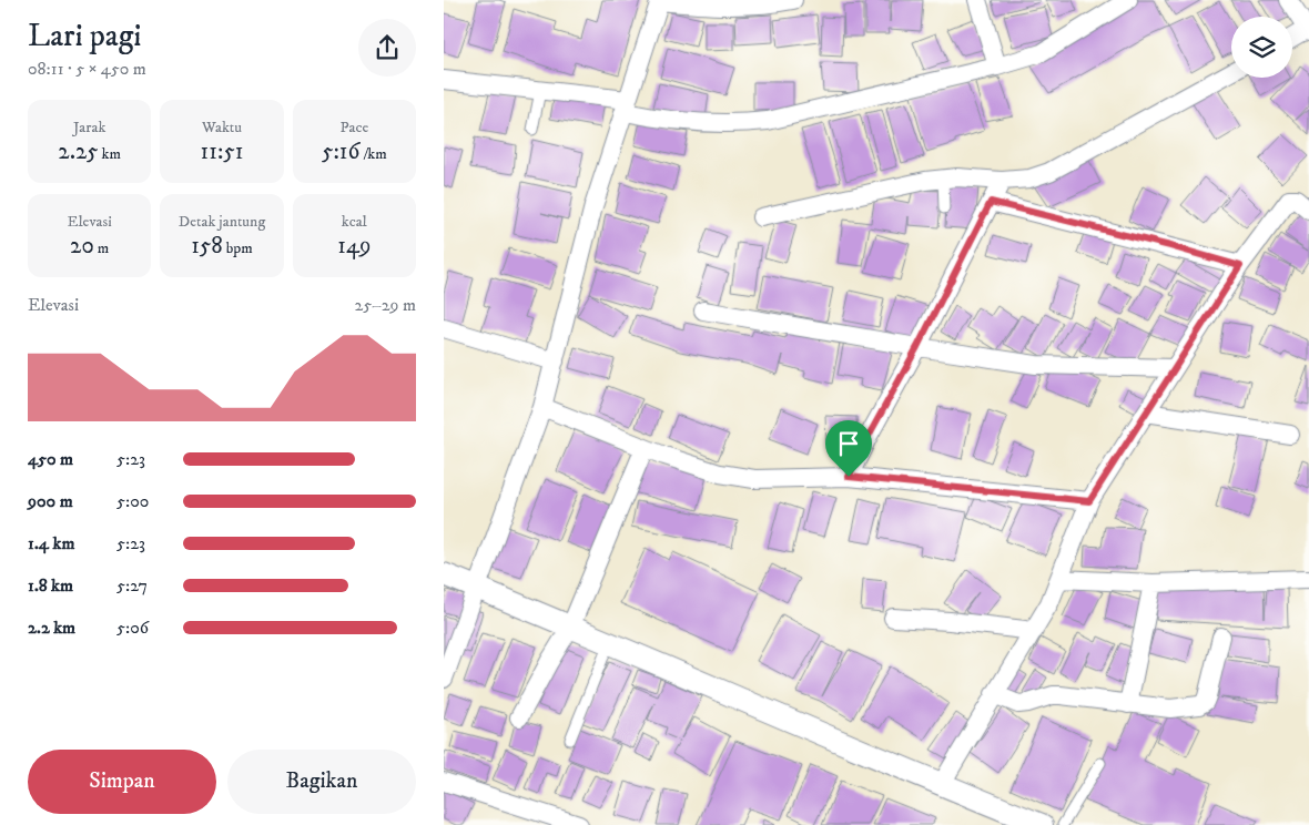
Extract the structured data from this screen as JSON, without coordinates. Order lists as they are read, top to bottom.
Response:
{
  "page": {
    "heading": ["Lari pagi", "08:11 · 5 × 450 m"],
    "stats": [
      ["Jarak", "2.25 km"],
      ["Waktu", "11:51"],
      ["Pace", "5:16 /km"],
      ["Elevasi", "20 m"],
      ["Detak jantung", "158 bpm"],
      ["kcal", "149"]
    ],
    "chart": ["Elevasi", "25–29 m"],
    "list": [
      {
        "name": "450 m",
        "note": "5:23"
      },
      {
        "name": "900 m",
        "note": "5:00"
      },
      {
        "name": "1.4 km",
        "note": "5:23"
      },
      {
        "name": "1.8 km",
        "note": "5:27"
      },
      {
        "name": "2.2 km",
        "note": "5:06"
      }
    ],
    "buttons": ["Simpan", "Bagikan"]
  }
}
